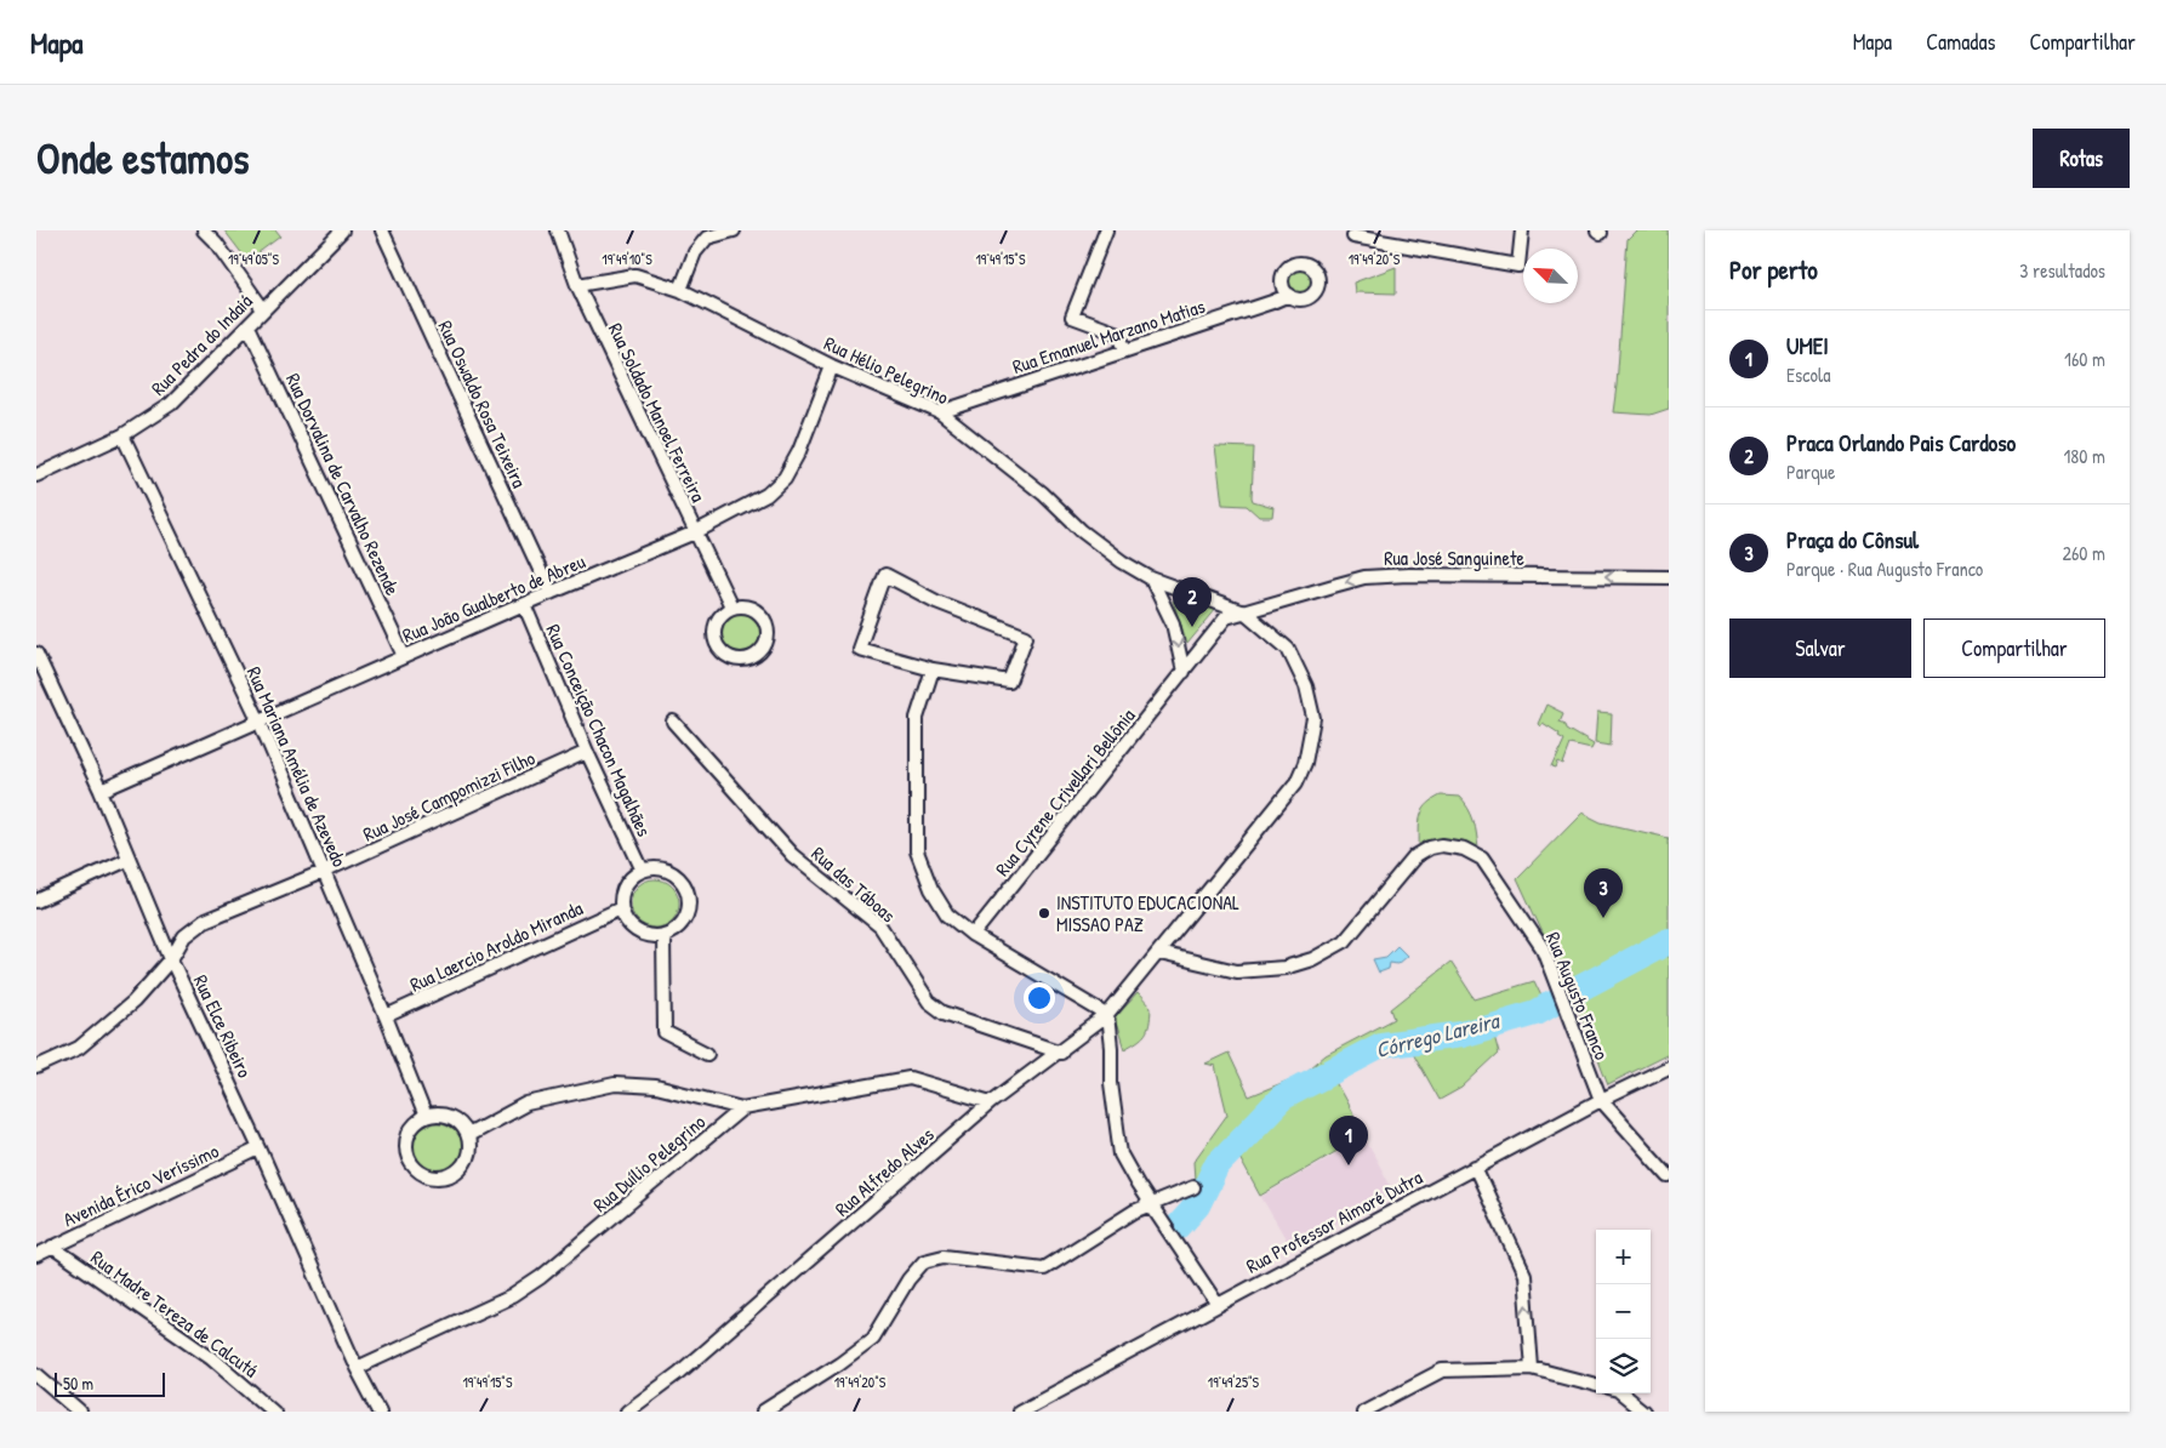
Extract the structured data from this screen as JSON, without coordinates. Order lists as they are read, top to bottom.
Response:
{
  "streets": {
    "street": [
      "Rua Emanuel Marzano Matias",
      "Rua Pedra do Indaiá",
      "Rua Hélio Pelegrino",
      "Rua Oswaldo Rosa Teixeira",
      "Rua Soldado Manoel Ferreira",
      "Rua Dorvalina de Carvalho Rezende",
      "Rua José Sanguinete",
      "Rua João Gualberto de Abreu",
      "Rua Conceição Chacon Magalhães",
      "Rua Mariana Amélia de Azevedo",
      "Rua Cyrene Crivellari Bellônia",
      "Rua José Campomizzi Filho",
      "Rua das Táboas",
      "Rua Laercio Aroldo Miranda",
      "Rua Augusto Franco",
      "Rua Elce Ribeiro",
      "Rua Duílio Pelegrino",
      "Rua Alfredo Alves",
      "Avenida Érico Veríssimo",
      "Rua Professor Aimoré Dutra",
      "Rua Madre Tereza de Calcutá"
    ]
  },
  "crossings": [
    ["Rua Emanuel Marzano Matias", "Rua Hélio Pelegrino"],
    ["Rua Pedra do Indaiá", "Rua Dorvalina de Carvalho Rezende"],
    ["Rua Pedra do Indaiá", "Rua Mariana Amélia de Azevedo"],
    ["Rua Hélio Pelegrino", "Rua Soldado Manoel Ferreira"],
    ["Rua Hélio Pelegrino", "Rua José Sanguinete"],
    ["Rua Hélio Pelegrino", "Rua João Gualberto de Abreu"],
    ["Rua Hélio Pelegrino", "Rua Cyrene Crivellari Bellônia"],
    ["Rua Hélio Pelegrino", "Rua Alfredo Alves"],
    ["Rua Oswaldo Rosa Teixeira", "Rua João Gualberto de Abreu"],
    ["Rua Soldado Manoel Ferreira", "Rua João Gualberto de Abreu"],
    ["Rua Dorvalina de Carvalho Rezende", "Rua João Gualberto de Abreu"],
    ["Rua José Sanguinete", "Rua Cyrene Crivellari Bellônia"],
    ["Rua José Sanguinete", "Rua Alfredo Alves"],
    ["Rua João Gualberto de Abreu", "Rua Conceição Chacon Magalhães"],
    ["Rua João Gualberto de Abreu", "Rua Mariana Amélia de Azevedo"],
    ["Rua João Gualberto de Abreu", "Rua Elce Ribeiro"],
    ["Rua Conceição Chacon Magalhães", "Rua José Campomizzi Filho"],
    ["Rua Conceição Chacon Magalhães", "Rua Laercio Aroldo Miranda"],
    ["Rua Mariana Amélia de Azevedo", "Rua José Campomizzi Filho"],
    ["Rua Mariana Amélia de Azevedo", "Rua Laercio Aroldo Miranda"],
    ["Rua Cyrene Crivellari Bellônia", "Rua Alfredo Alves"],
    ["Rua José Campomizzi Filho", "Rua Elce Ribeiro"],
    ["Rua das Táboas", "Rua Alfredo Alves"],
    ["Rua Augusto Franco", "Rua Alfredo Alves"],
    ["Rua Augusto Franco", "Rua Professor Aimoré Dutra"],
    ["Rua Elce Ribeiro", "Rua Duílio Pelegrino"],
    ["Rua Elce Ribeiro", "Avenida Érico Veríssimo"],
    ["Avenida Érico Veríssimo", "Rua Madre Tereza de Calcutá"]
  ],
  "one_way": ["Rua José Sanguinete"],
  "water": ["Córrego Lareira"],
  "places": ["INSTITUTO EDUCACIONAL MISSAO PAZ"],
  "scale_bar": "50 m",
  "north": "top left",
  "page": {
    "header": "Mapa",
    "nav": ["Mapa", "Camadas", "Compartilhar"],
    "buttons": [
      "Rotas",
      ["Salvar", "Compartilhar"]
    ],
    "title": "Onde estamos",
    "heading": ["Por perto", "3 resultados"],
    "list": [
      {
        "mark": "1",
        "name": "UMEI",
        "note": "Escola",
        "value": "160 m"
      },
      {
        "mark": "2",
        "name": "Praca Orlando Pais Cardoso",
        "note": "Parque",
        "value": "180 m"
      },
      {
        "mark": "3",
        "name": "Praça do Cônsul",
        "note": "Parque · Rua Augusto Franco",
        "value": "260 m"
      }
    ],
    "pins": ["2", "3", "1"],
    "map_buttons": ["+", "−"],
    "scale": "50 m"
  },
  "coordinates": [
    "19°49'10\"S",
    "19°49'15\"S",
    "19°49'20\"S",
    "19°49'05\"S",
    "19°49'25\"S"
  ]
}
